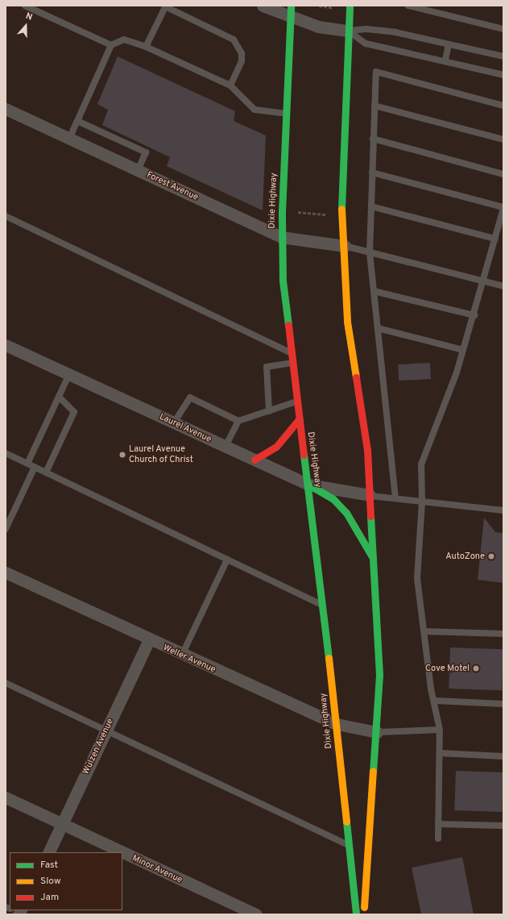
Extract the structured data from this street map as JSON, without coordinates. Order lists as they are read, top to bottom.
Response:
{
  "streets": {
    "main road": ["Dixie Highway"],
    "street": [
      "Forest Avenue",
      "Laurel Avenue",
      "Weller Avenue",
      "Wulzen Avenue",
      "Minor Avenue"
    ]
  },
  "crossings": [
    ["Forest Avenue", "Dixie Highway"],
    ["Dixie Highway", "Laurel Avenue"],
    ["Dixie Highway", "Weller Avenue"],
    ["Weller Avenue", "Wulzen Avenue"],
    ["Wulzen Avenue", "Minor Avenue"]
  ],
  "places": ["Laurel Avenue Church of Christ", "AutoZone", "Cove Motel"],
  "legend": ["Fast", "Slow", "Jam"],
  "north": "top"
}
